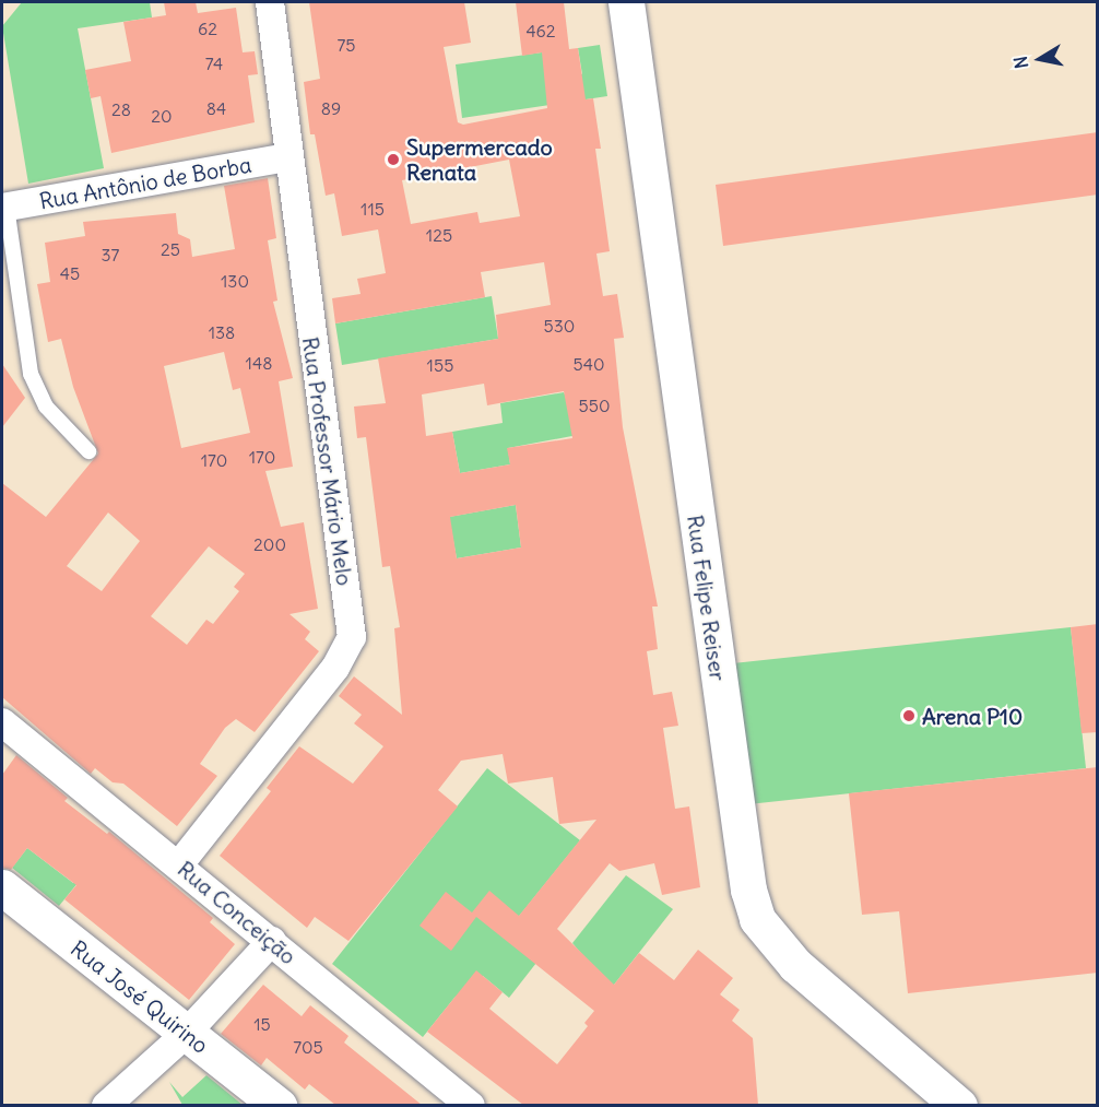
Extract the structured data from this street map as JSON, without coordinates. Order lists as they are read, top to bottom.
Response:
{
  "streets": {
    "street": [
      "Rua Antônio de Borba",
      "Rua Professor Mário Melo",
      "Rua Felipe Reiser",
      "Rua Conceição",
      "Rua José Quirino"
    ]
  },
  "crossings": [
    ["Rua Antônio de Borba", "Rua Professor Mário Melo"],
    ["Rua Professor Mário Melo", "Rua Conceição"]
  ],
  "places": ["Supermercado Renata", "Arena P10"],
  "house_numbers": [
    "62",
    "462",
    "75",
    "74",
    "84",
    "89",
    "28",
    "20",
    "115",
    "125",
    "25",
    "37",
    "45",
    "130",
    "530",
    "138",
    "148",
    "540",
    "155",
    "550",
    "170",
    "170",
    "200",
    "15",
    "705"
  ],
  "north": "left"
}
